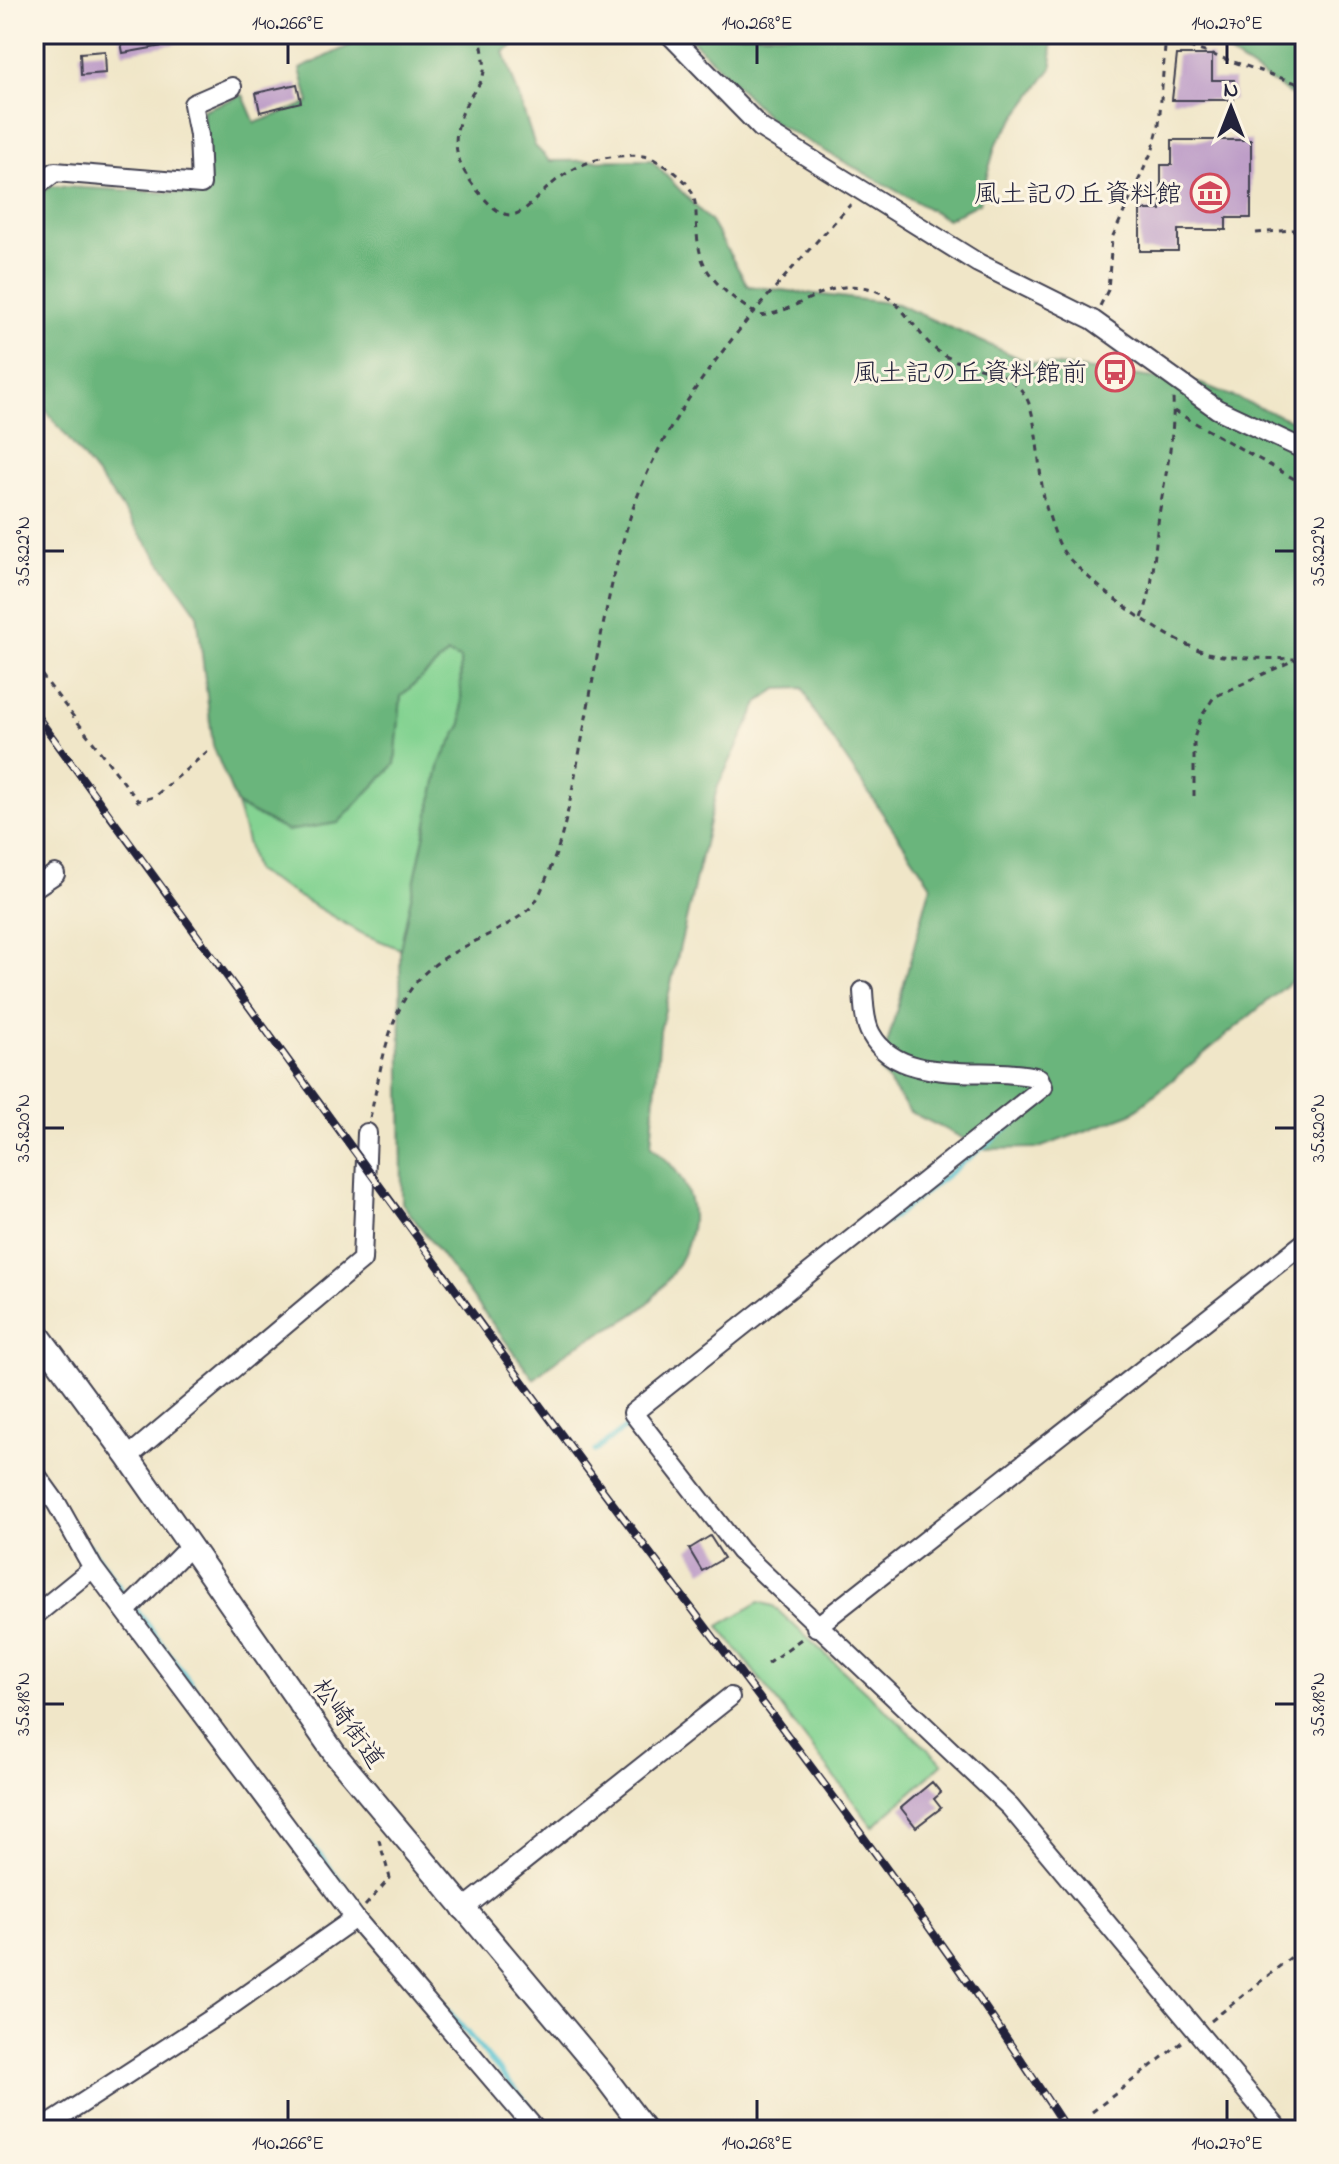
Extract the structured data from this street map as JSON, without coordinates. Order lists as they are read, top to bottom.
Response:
{
  "streets": {
    "main road": ["松崎街道"]
  },
  "places": {
    "museum": ["風土記の丘資料館"],
    "bus stop": ["風土記の丘資料館前"]
  },
  "north": "top",
  "coordinates": [
    "140.266°E",
    "140.268°E",
    "140.270°E",
    "35.822°N",
    "35.820°N",
    "35.818°N"
  ]
}
